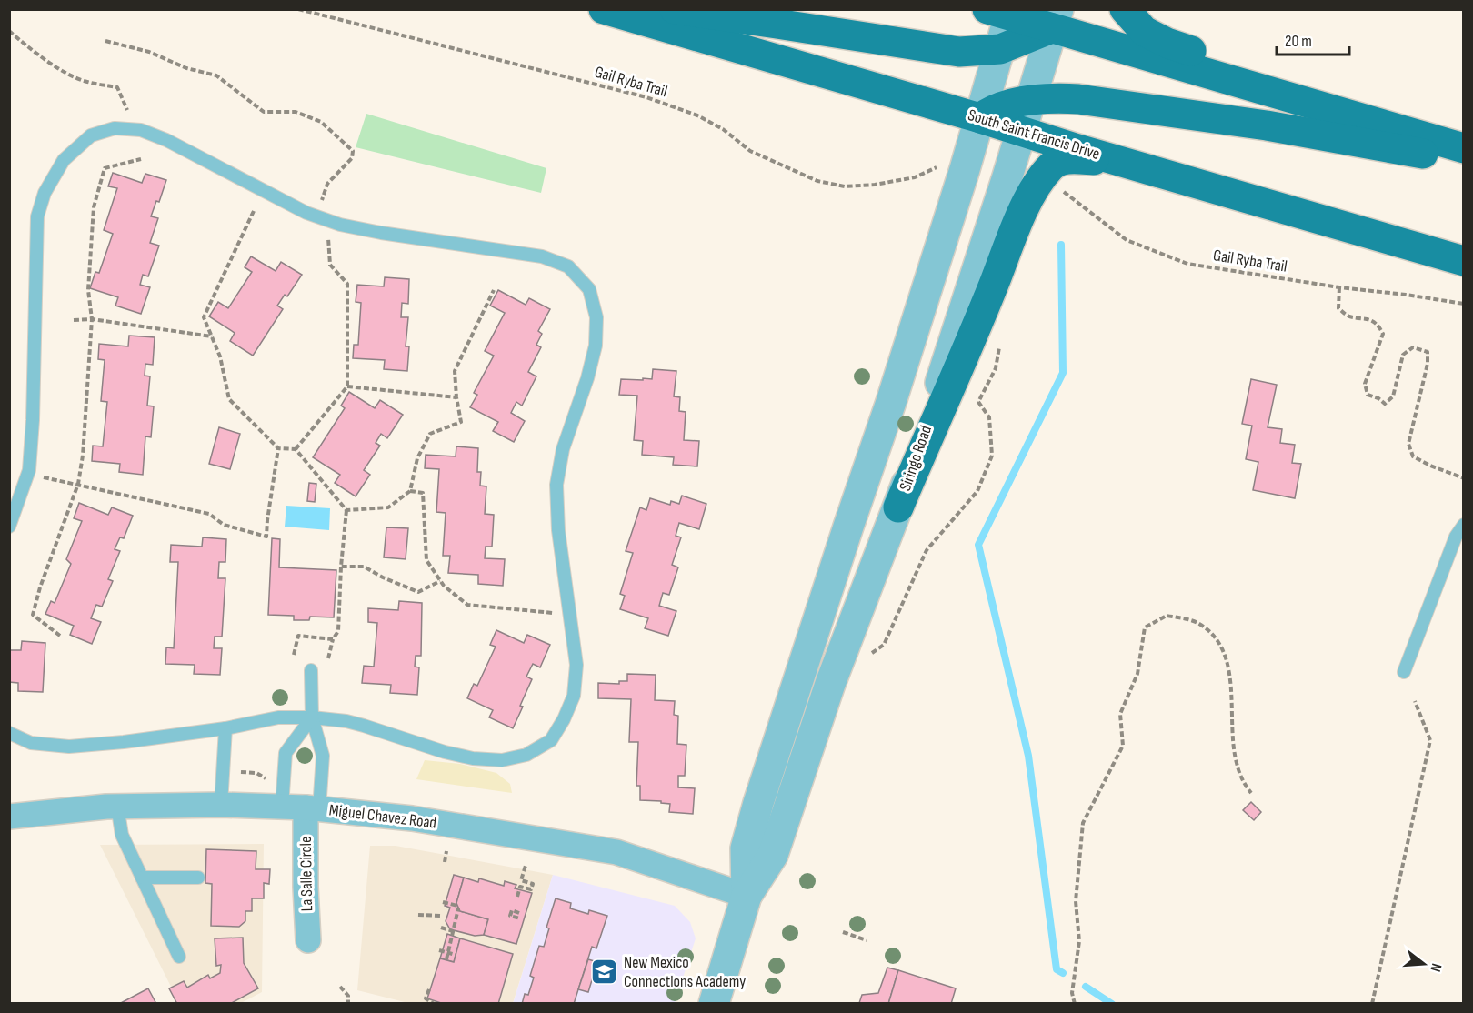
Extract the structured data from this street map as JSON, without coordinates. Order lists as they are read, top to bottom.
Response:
{
  "streets": {
    "highway": ["South Saint Francis Drive"],
    "street": ["Siringo Road", "Miguel Chavez Road", "La Salle Circle"],
    "path": ["Gail Ryba Trail"]
  },
  "crossings": [
    ["South Saint Francis Drive", "Siringo Road"],
    ["Siringo Road", "Miguel Chavez Road"],
    ["Miguel Chavez Road", "La Salle Circle"]
  ],
  "places": {
    "school or university": ["New Mexico Connections Academy"]
  },
  "scale_bar": "20 m",
  "north": "right"
}
